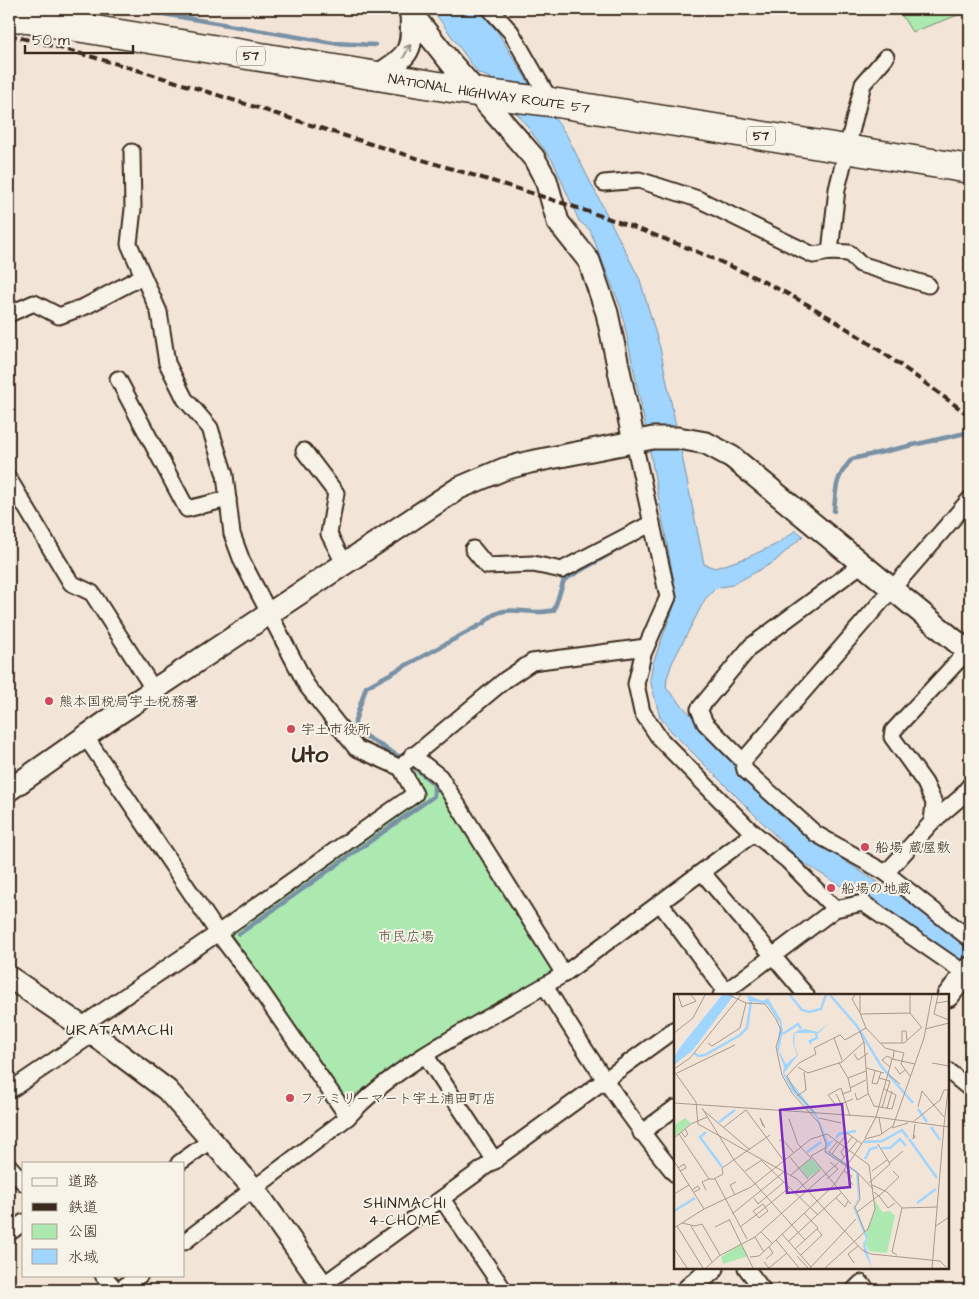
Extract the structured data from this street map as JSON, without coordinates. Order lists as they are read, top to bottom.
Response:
{
  "streets": {
    "highway": ["57", "NATIONAL HIGHWAY ROUTE 57"]
  },
  "districts": ["Uto", "URATAMACHI", "SHINMACHI 4-CHOME"],
  "parks": ["市民広場"],
  "places": [
    "熊本国税局宇土税務署",
    "宇土市役所",
    "船場 蔵屋敷",
    "船場の地蔵",
    "ファミリーマート宇土浦田町店"
  ],
  "legend": [
    "道路",
    "鉄道",
    "公園",
    "水域"
  ],
  "scale_bar": "50 m"
}
